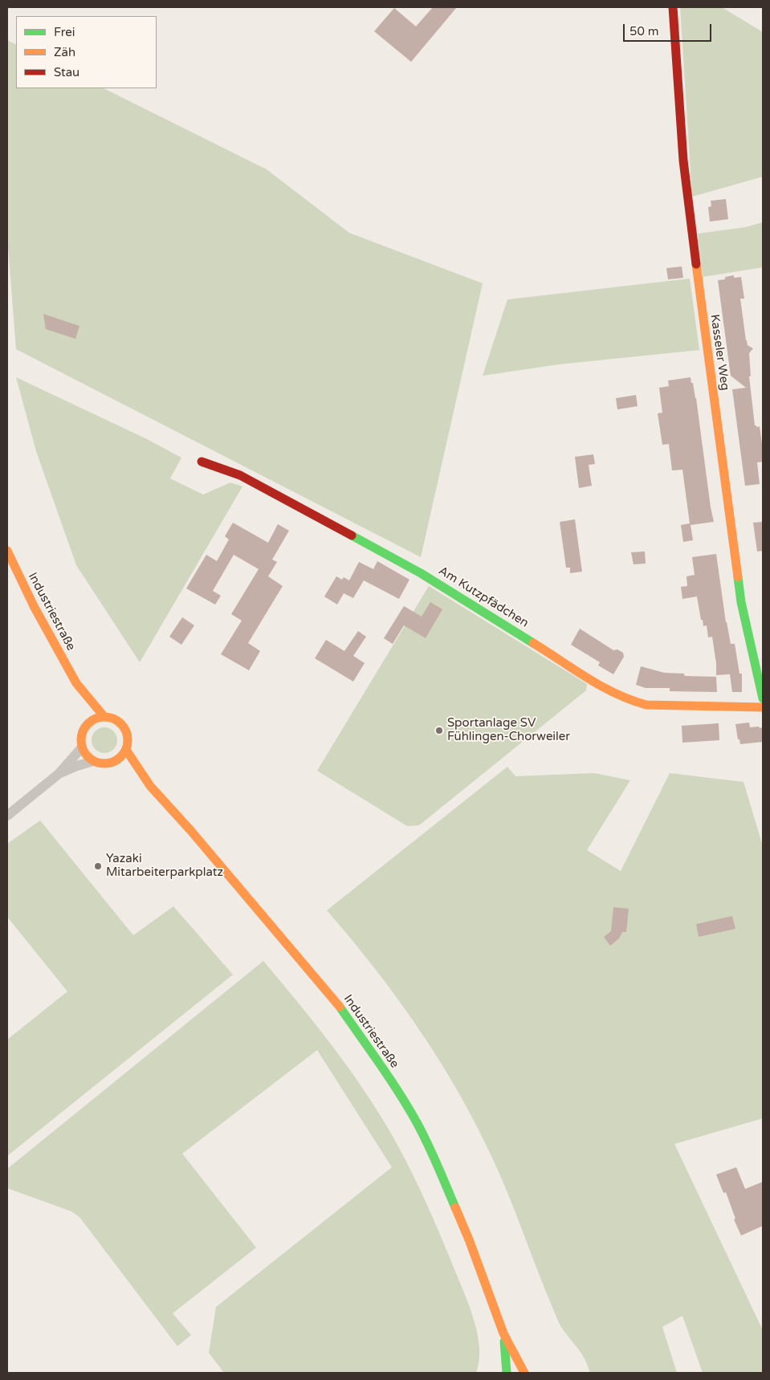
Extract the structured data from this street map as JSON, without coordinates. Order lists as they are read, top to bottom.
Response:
{
  "streets": {
    "street": ["Kasseler Weg", "Am Kutzpfädchen", "Industriestraße"]
  },
  "places": ["Sportanlage SV Fühlingen-Chorweiler", "Yazaki Mitarbeiterparkplatz"],
  "legend": ["Frei", "Zäh", "Stau"],
  "scale_bar": "50 m"
}
